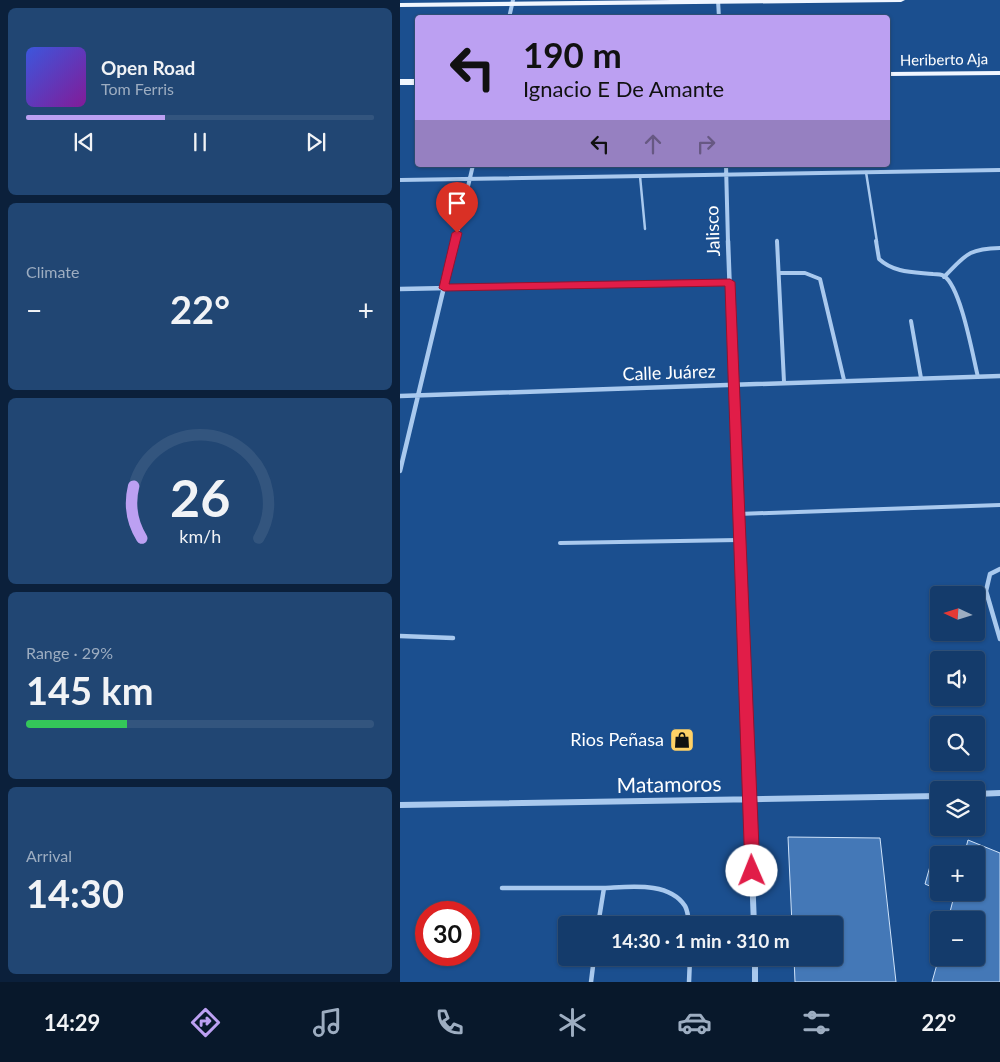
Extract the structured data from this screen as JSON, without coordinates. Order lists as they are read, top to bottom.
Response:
{
  "streets": {
    "main road": ["Heriberto Aja"],
    "street": ["Jalisco", "Calle Juárez", "Matamoros"]
  },
  "crossings": [
    ["Jalisco", "Calle Juárez"],
    ["Jalisco", "Matamoros"]
  ],
  "places": {
    "shop": ["Rios Peñasa"]
  },
  "north": "left",
  "page": {
    "turn": ["190 m", "Ignacio E De Amante"],
    "song": ["Open Road", "Tom Ferris"],
    "tile": [
      "Climate",
      ["Range · 29%", "145 km"],
      ["Arrival", "14:30"]
    ],
    "heat": ["−", "22°", "+"],
    "map_buttons": ["+", "−"],
    "limit": "30",
    "trip": "14:30 · 1 min · 310 m",
    "tabs": ["14:29", "22°"],
    "gauge": ["26", "km/h"]
  }
}
